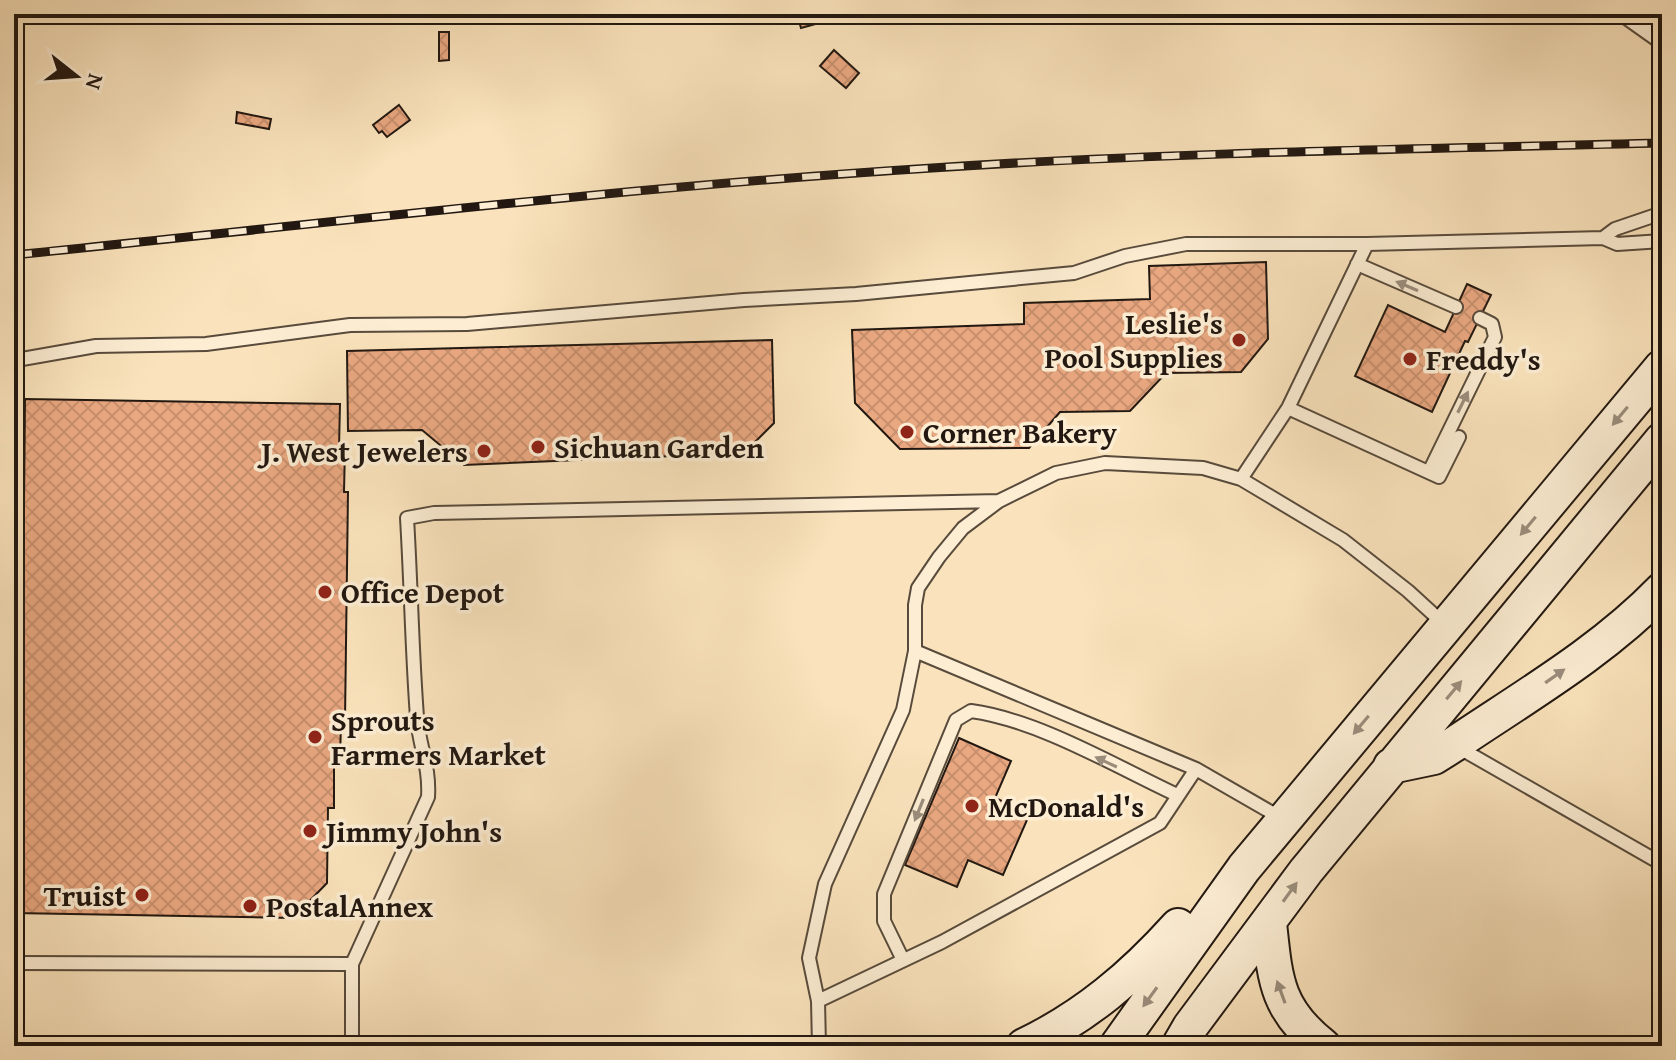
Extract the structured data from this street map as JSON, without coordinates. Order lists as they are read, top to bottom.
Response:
{
  "places": [
    "Leslie's Pool Supplies",
    "Freddy's",
    "Corner Bakery",
    "Sichuan Garden",
    "J. West Jewelers",
    "Office Depot",
    "Sprouts Farmers Market",
    "McDonald's",
    "Jimmy John's",
    "Truist",
    "PostalAnnex"
  ],
  "north": "right"
}
